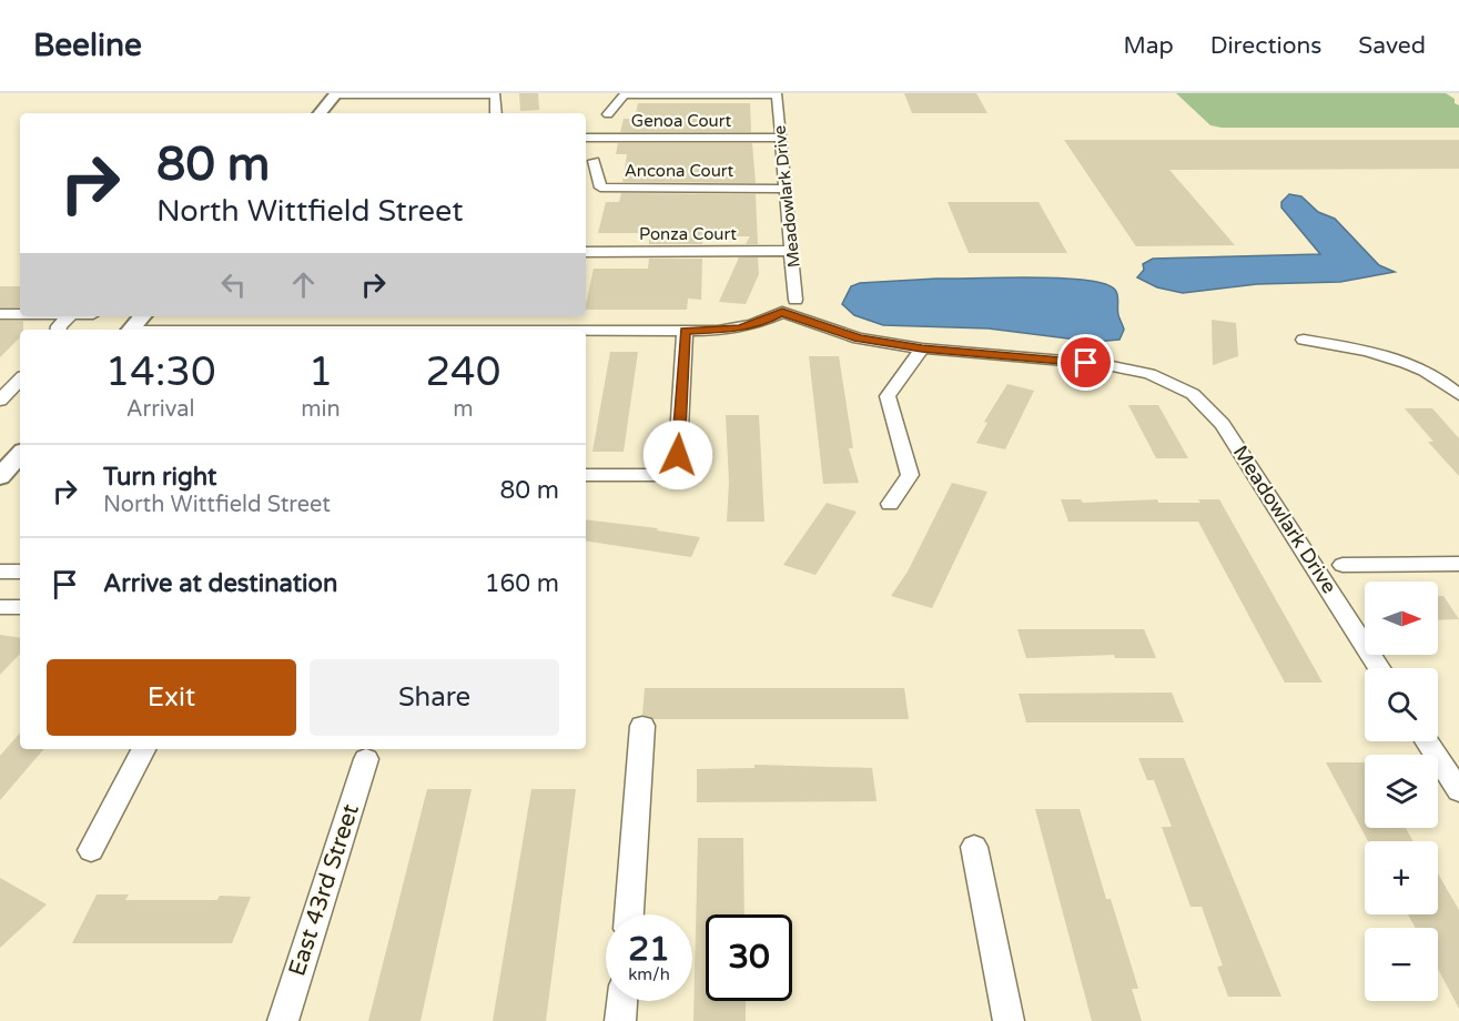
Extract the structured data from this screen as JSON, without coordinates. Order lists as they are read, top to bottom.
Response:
{
  "streets": {
    "street": [
      "Genoa Court",
      "Ancona Court",
      "Meadowlark Drive",
      "Ponza Court",
      "East 43rd Street"
    ]
  },
  "crossings": [
    ["Genoa Court", "Meadowlark Drive"],
    ["Ancona Court", "Meadowlark Drive"],
    ["Meadowlark Drive", "Ponza Court"]
  ],
  "north": "right",
  "page": {
    "header": "Beeline",
    "nav": ["Map", "Directions", "Saved"],
    "turn": ["80 m", "North Wittfield Street"],
    "eta": [
      "14:30",
      "Arrival",
      "1",
      "min",
      "240",
      "m"
    ],
    "list": [
      {
        "name": "Turn right",
        "note": "North Wittfield Street",
        "value": "80 m"
      },
      {
        "name": "Arrive at destination",
        "value": "160 m"
      }
    ],
    "map_buttons": ["+", "−"],
    "buttons": ["Exit", "Share"],
    "speed": "21 km/h",
    "limit": "30"
  }
}
